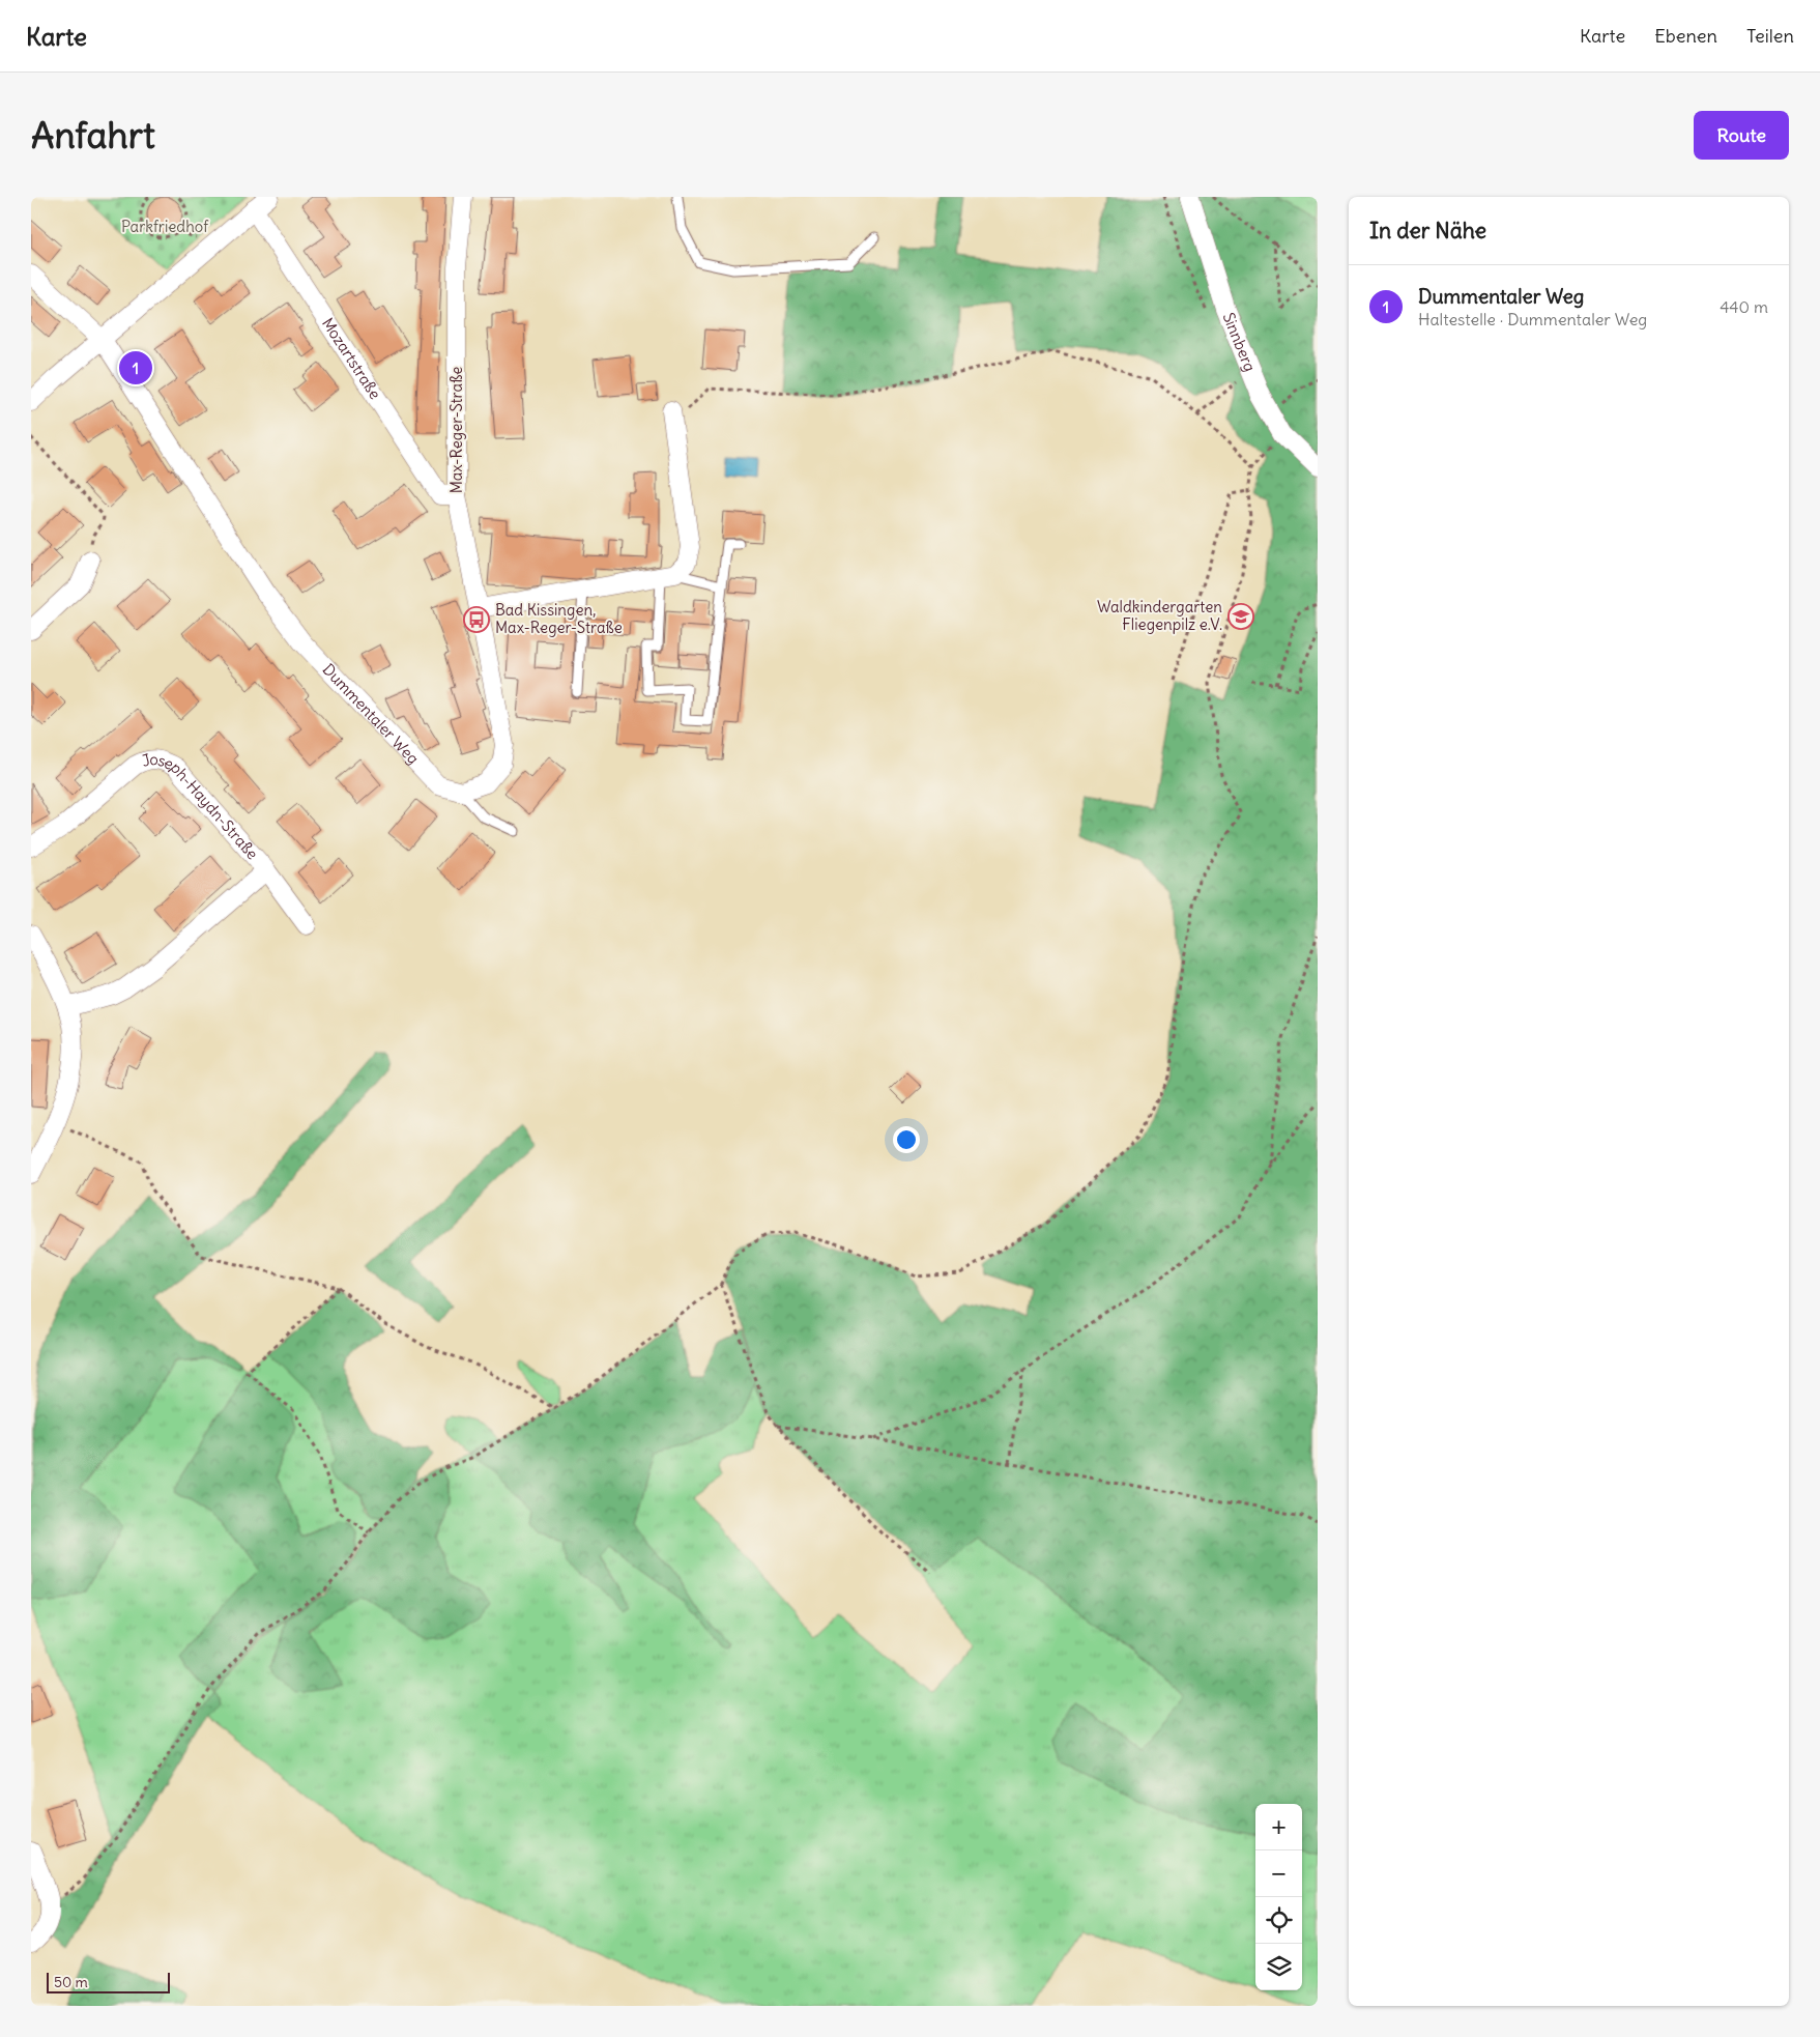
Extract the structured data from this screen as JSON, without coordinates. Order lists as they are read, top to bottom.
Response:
{
  "streets": {
    "street": [
      "Sinnberg",
      "Mozartstraße",
      "Max-Reger-Straße",
      "Dummentaler Weg",
      "Joseph-Haydn-Straße"
    ]
  },
  "crossings": [
    ["Mozartstraße", "Max-Reger-Straße"],
    ["Max-Reger-Straße", "Dummentaler Weg"]
  ],
  "parks": ["Parkfriedhof"],
  "places": {
    "school or university": ["Waldkindergarten Fliegenpilz e.V."],
    "bus stop": ["Bad Kissingen, Max-Reger-Straße"]
  },
  "scale_bar": "50 m",
  "page": {
    "header": "Karte",
    "nav": ["Karte", "Ebenen", "Teilen"],
    "buttons": "Route",
    "title": "Anfahrt",
    "heading": "In der Nähe",
    "list": [
      {
        "mark": "1",
        "name": "Dummentaler Weg",
        "note": "Haltestelle · Dummentaler Weg",
        "value": "440 m"
      }
    ],
    "pins": "1",
    "map_buttons": ["+", "−"],
    "scale": "50 m"
  }
}
